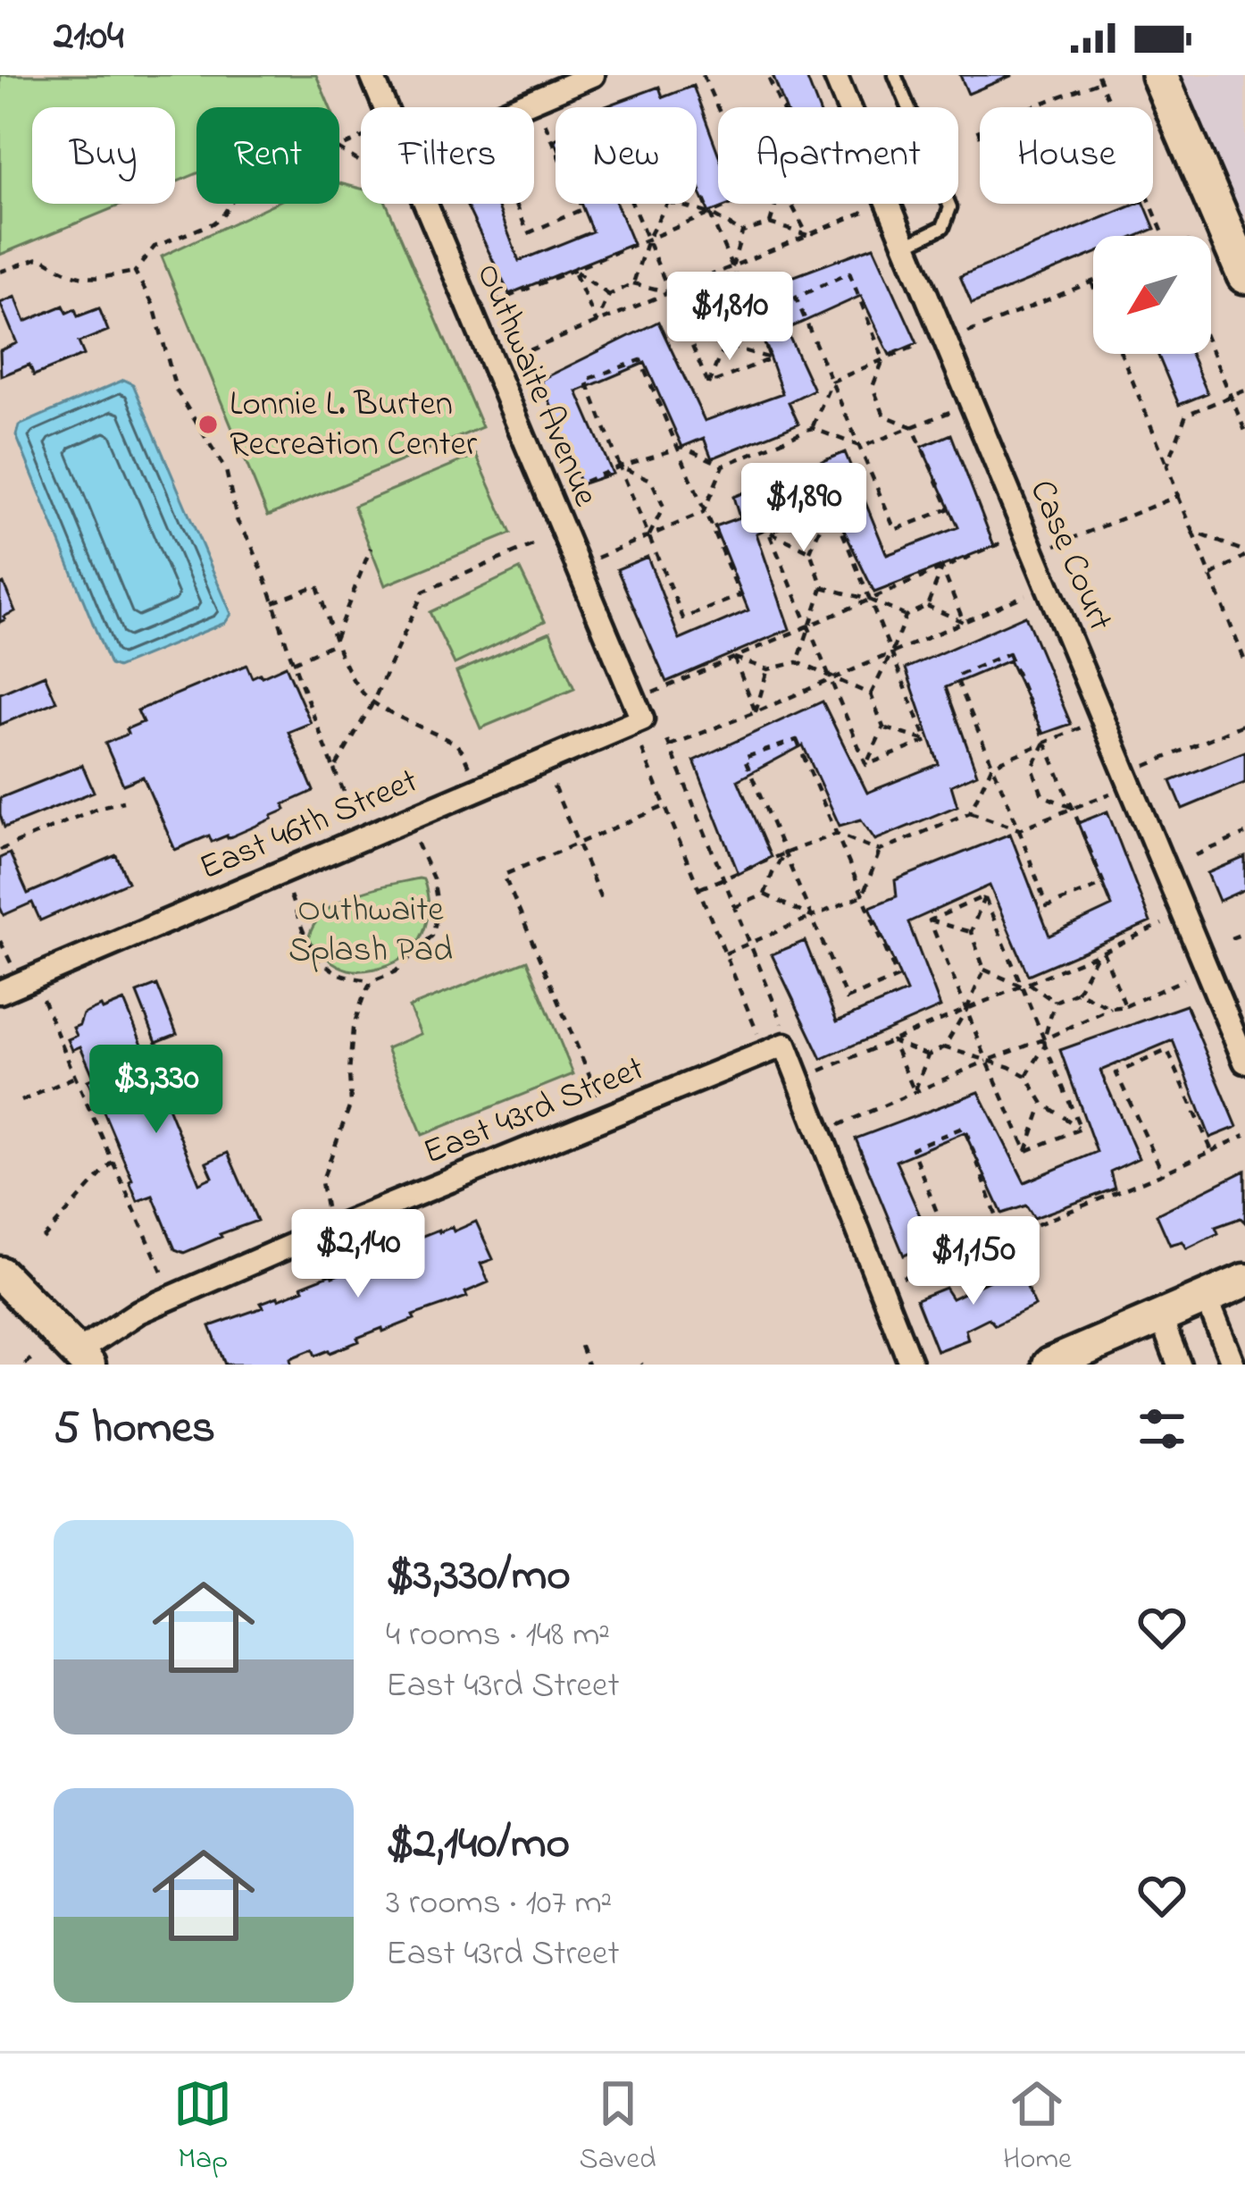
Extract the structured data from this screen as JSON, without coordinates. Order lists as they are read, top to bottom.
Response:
{
  "streets": {
    "street": [
      "Outhwaite Avenue",
      "Case Court",
      "East 46th Street",
      "East 43rd Street"
    ]
  },
  "crossings": [
    ["Outhwaite Avenue", "East 46th Street"]
  ],
  "parks": ["Outhwaite Splash Pad"],
  "places": ["Lonnie L. Burten Recreation Center"],
  "north": "bottom left",
  "page": {
    "status": "21:04",
    "chip": [
      "Buy",
      "Rent",
      "Filters",
      "New",
      "Apartment",
      "House"
    ],
    "price": [
      "$1,810",
      "$1,890",
      "$3,330",
      "$2,140",
      "$1,150"
    ],
    "heading": "5 homes",
    "list": [
      {
        "name": "$3,330/mo",
        "note": "4 rooms · 148 m² · East 43rd Street"
      },
      {
        "name": "$2,140/mo",
        "note": "3 rooms · 107 m² · East 43rd Street"
      }
    ],
    "tabs": ["Map", "Saved", "Home"]
  }
}
